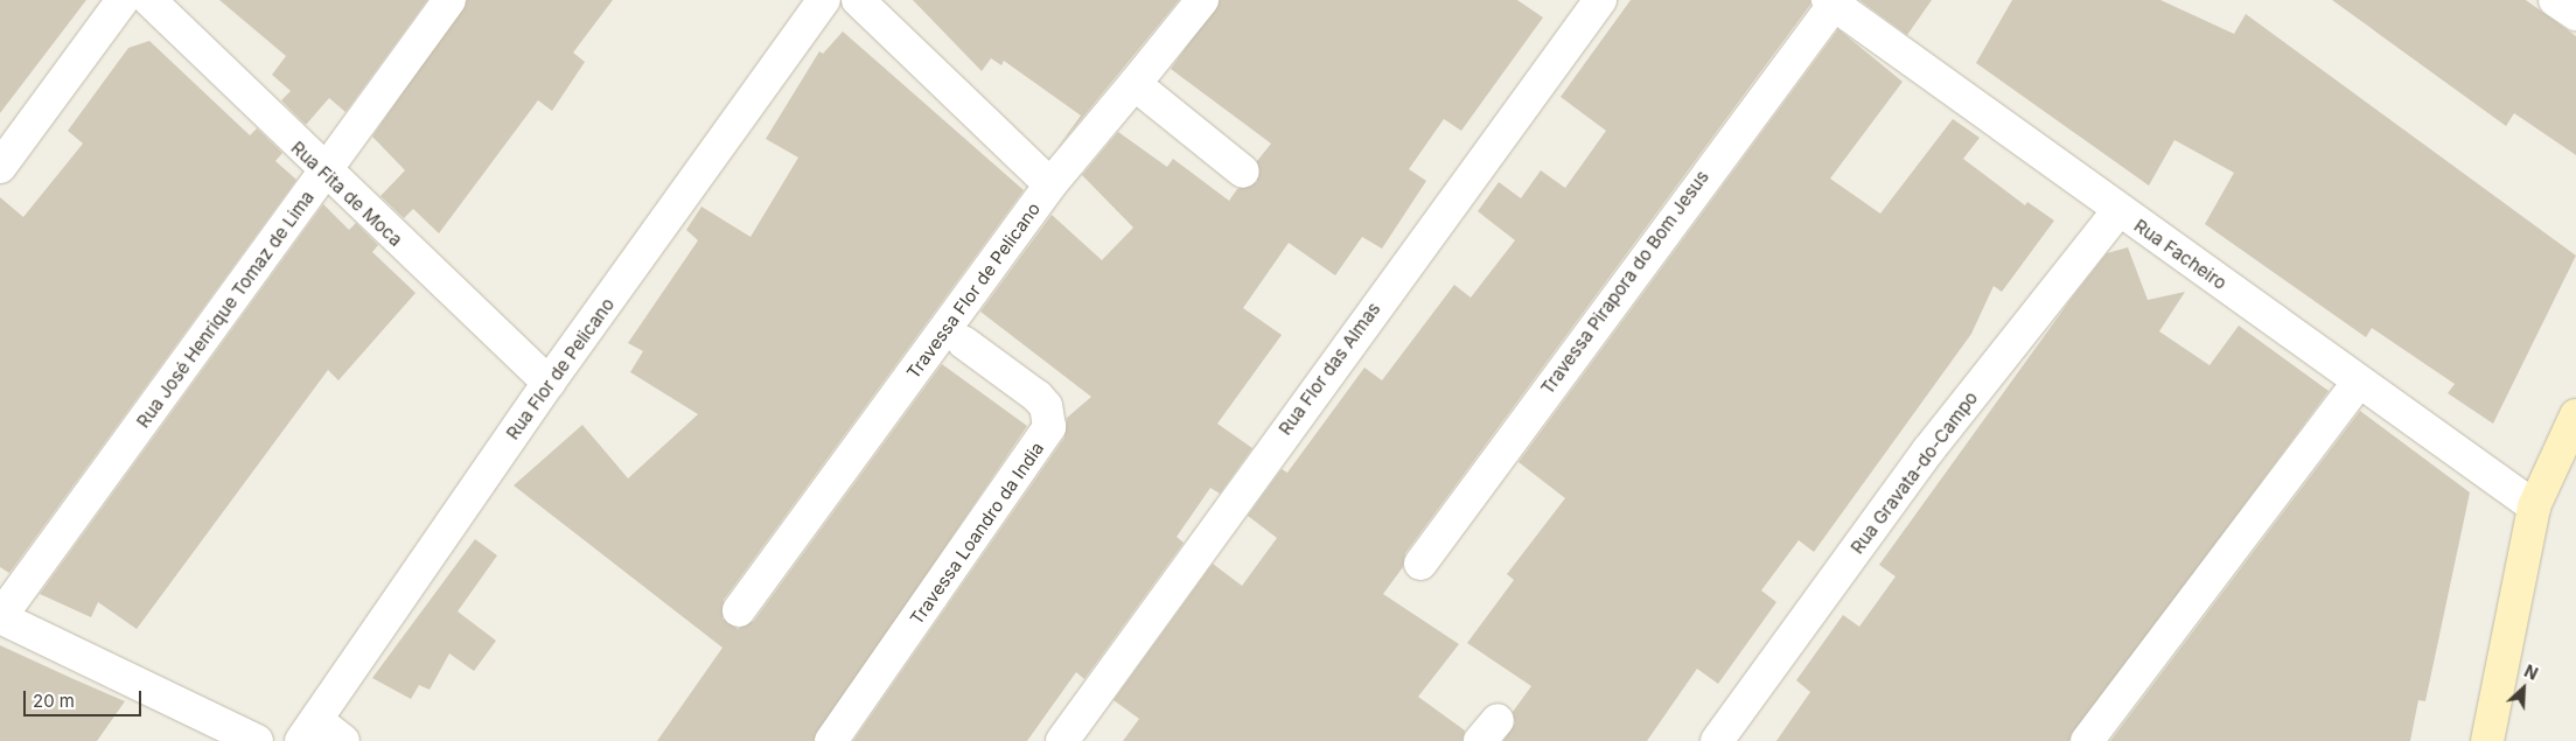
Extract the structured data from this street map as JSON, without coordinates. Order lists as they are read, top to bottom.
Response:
{
  "streets": {
    "street": [
      "Rua Fita de Moca",
      "Rua Facheiro",
      "Travessa Pirapora do Bom Jesus",
      "Travessa Flor de Pelicano",
      "Rua José Henrique Tomaz de Lima",
      "Rua Flor de Pelicano",
      "Rua Flor das Almas",
      "Rua Gravata-do-Campo",
      "Travessa Loandro da India"
    ]
  },
  "crossings": [
    ["Rua Fita de Moca", "Rua José Henrique Tomaz de Lima"],
    ["Rua Fita de Moca", "Rua Flor de Pelicano"],
    ["Rua Facheiro", "Travessa Pirapora do Bom Jesus"],
    ["Rua Facheiro", "Rua Gravata-do-Campo"]
  ],
  "scale_bar": "20 m",
  "north": "top right"
}
